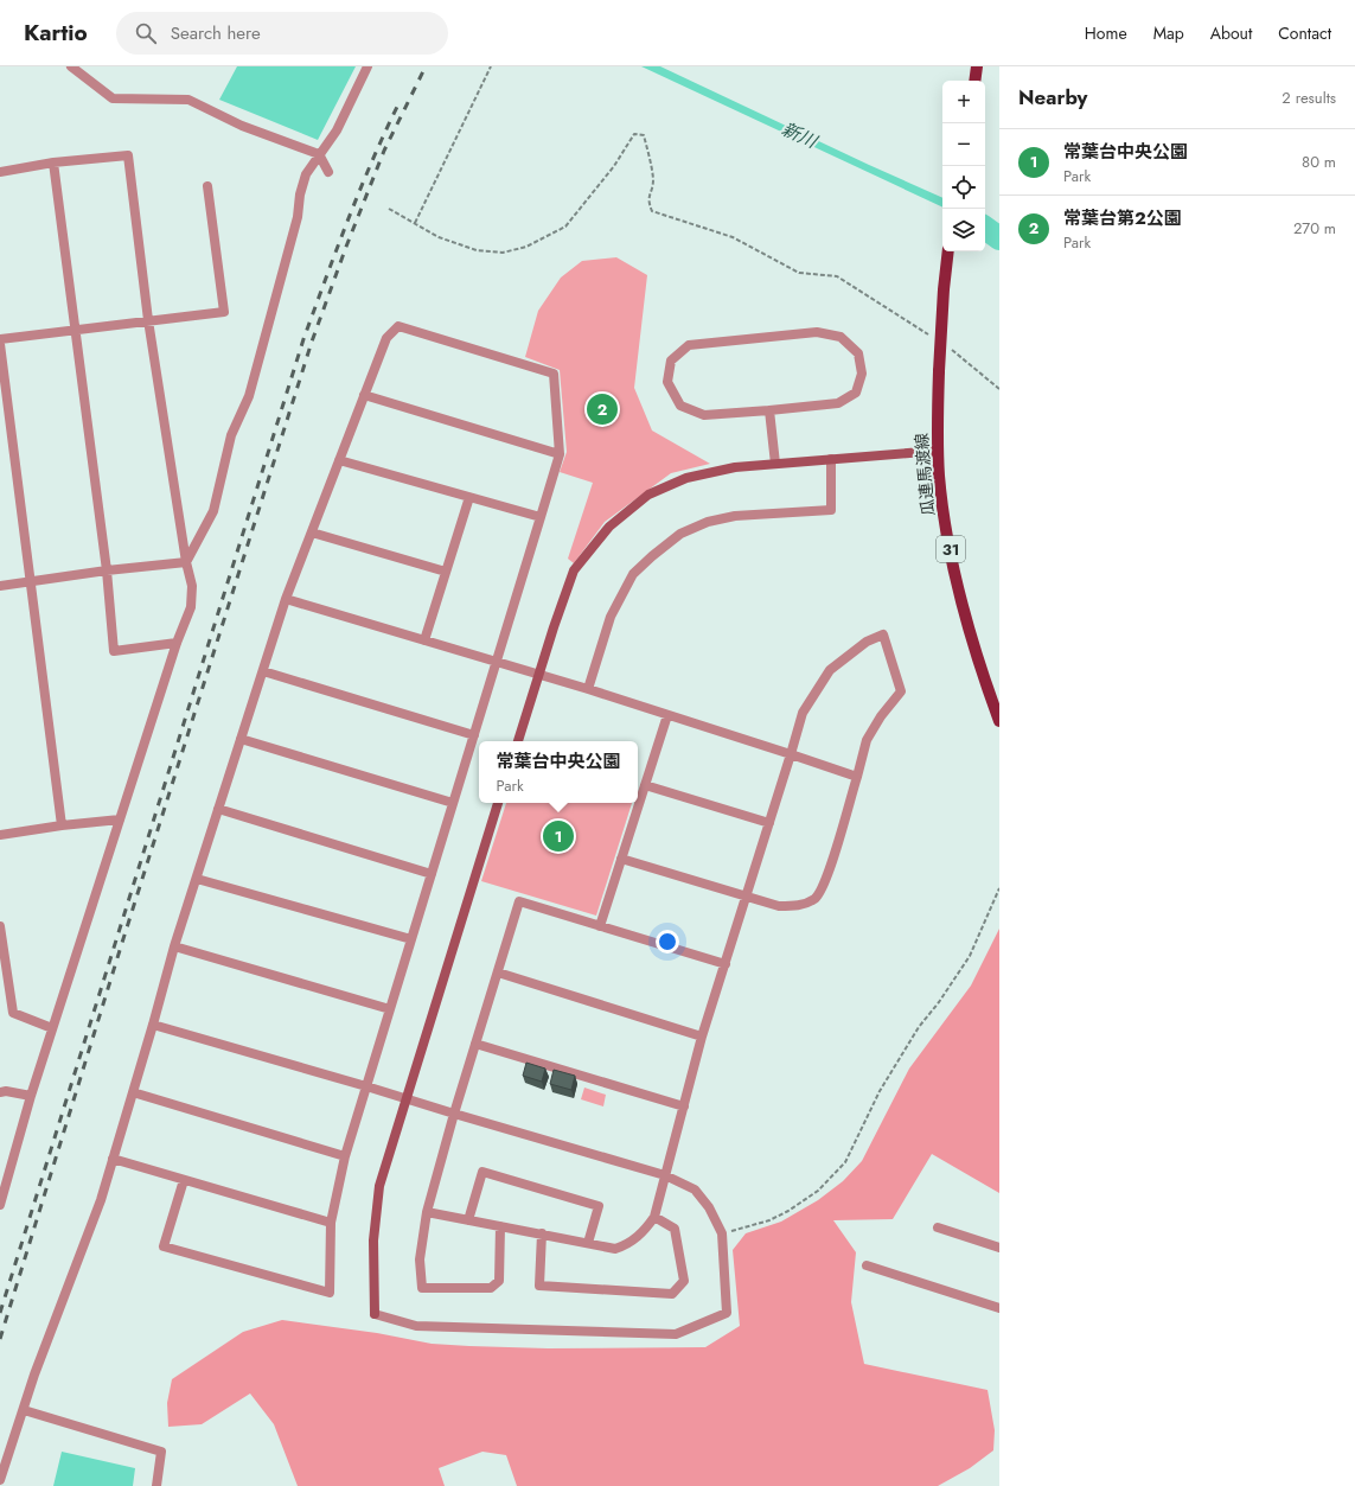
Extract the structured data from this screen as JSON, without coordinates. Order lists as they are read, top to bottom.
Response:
{
  "streets": {
    "main road": ["瓜連馬渡線", "31"]
  },
  "water": ["新川"],
  "page": {
    "header": "Kartio",
    "search": "Search here",
    "nav": [
      "Home",
      "Map",
      "About",
      "Contact"
    ],
    "heading": ["Nearby", "2 results"],
    "map_buttons": ["+", "−"],
    "list": [
      {
        "mark": "1",
        "name": "常葉台中央公園",
        "note": "Park",
        "value": "80 m"
      },
      {
        "mark": "2",
        "name": "常葉台第2公園",
        "note": "Park",
        "value": "270 m"
      }
    ],
    "pins": ["2", "1"],
    "popup": ["常葉台中央公園", "Park"]
  }
}
